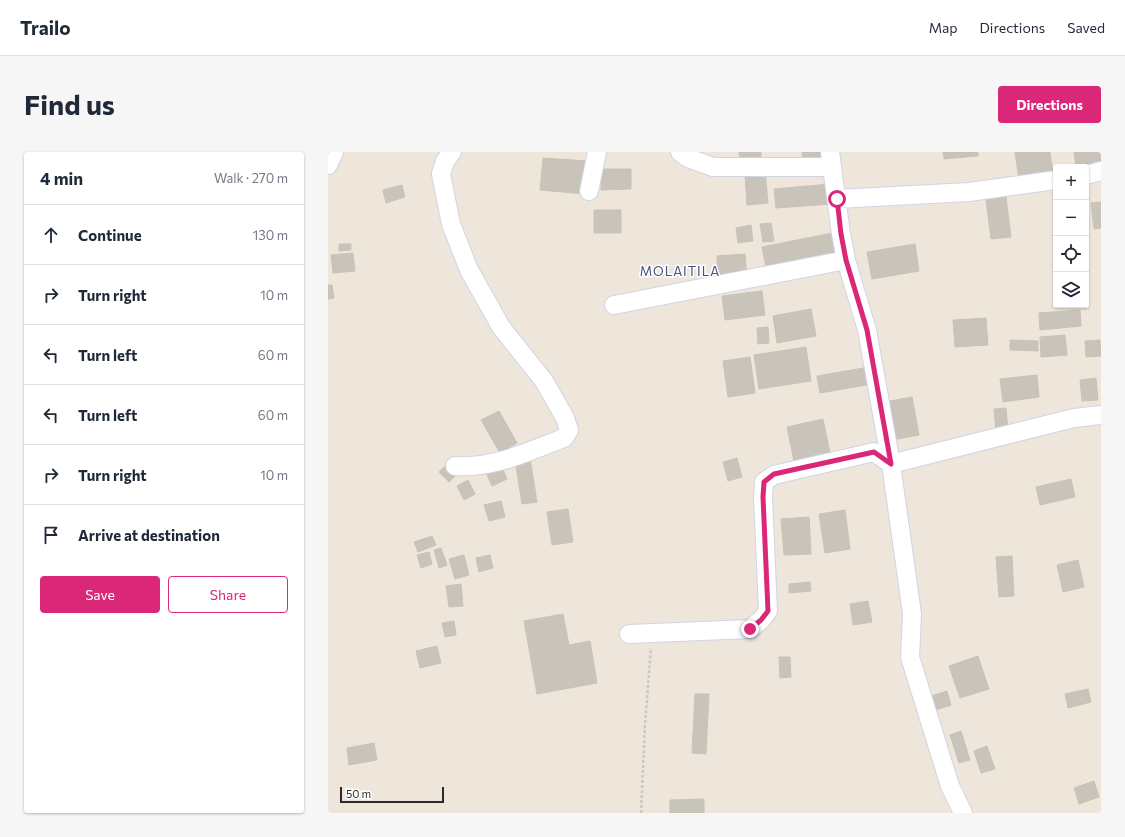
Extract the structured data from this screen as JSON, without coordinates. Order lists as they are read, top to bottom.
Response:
{
  "districts": ["MOLAITILA"],
  "scale_bar": "50 m",
  "page": {
    "header": "Trailo",
    "nav": ["Map", "Directions", "Saved"],
    "buttons": [
      "Directions",
      ["Save", "Share"]
    ],
    "title": "Find us",
    "heading": ["4 min", "Walk · 270 m"],
    "map_buttons": ["+", "−"],
    "list": [
      ["Continue", "130 m"],
      ["Turn right", "10 m"],
      ["Turn left", "60 m"],
      ["Turn left", "60 m"],
      ["Turn right", "10 m"],
      "Arrive at destination"
    ],
    "scale": "50 m"
  }
}
